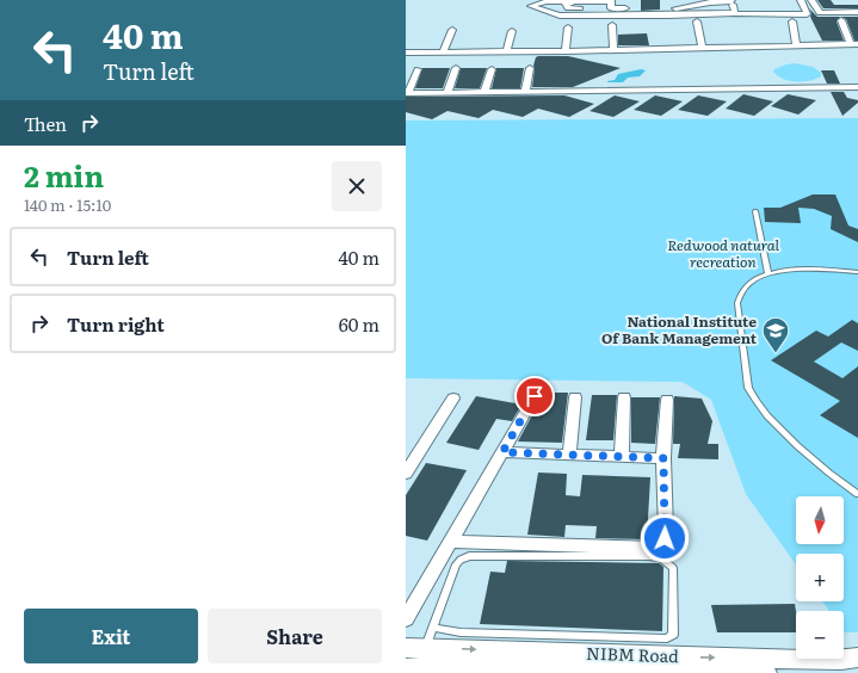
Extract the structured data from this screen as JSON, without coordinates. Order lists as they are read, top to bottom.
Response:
{
  "streets": {
    "street": ["NIBM Road"]
  },
  "parks": ["Redwood natural recreation"],
  "places": {
    "school or university": ["National Institute Of Bank Management"]
  },
  "north": "bottom",
  "page": {
    "turn": ["40 m", "Turn left"],
    "then": "Then",
    "heading": ["2 min", "140 m · 15:10"],
    "list": [
      {
        "name": "Turn left",
        "value": "40 m"
      },
      {
        "name": "Turn right",
        "value": "60 m"
      }
    ],
    "map_buttons": ["+", "−"],
    "buttons": ["Exit", "Share"]
  }
}
